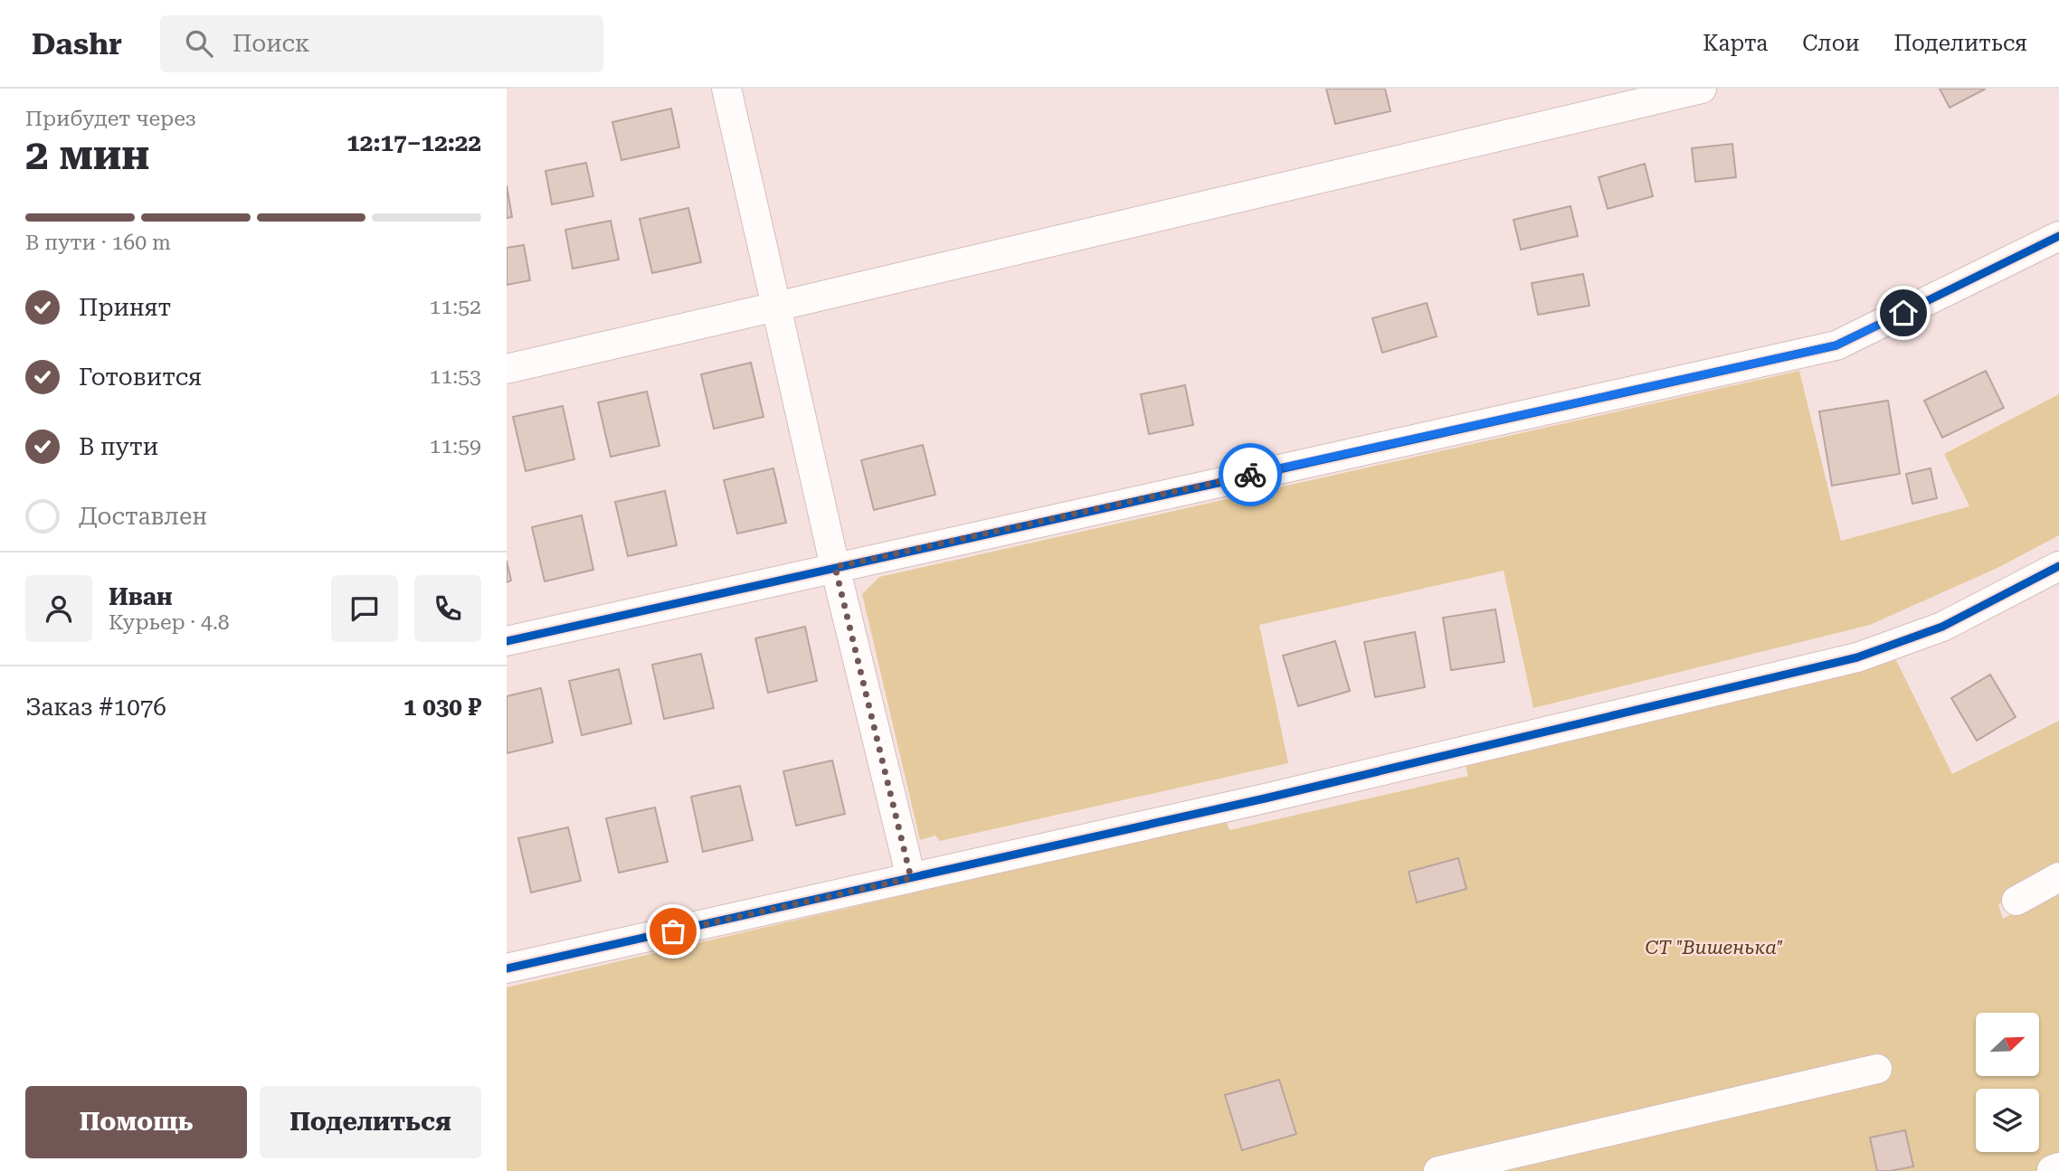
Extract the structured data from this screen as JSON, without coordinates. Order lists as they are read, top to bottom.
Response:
{
  "parks": ["СТ \"Вишенька\""],
  "north": "top right",
  "page": {
    "header": "Dashr",
    "search": "Поиск",
    "nav": ["Карта", "Слои", "Поделиться"],
    "heading": ["2 мин", "Прибудет через", "12:17–12:22"],
    "panel": [
      "Иван",
      "Курьер · 4.8",
      "Заказ #1076",
      "1 030 ₽"
    ],
    "bar": "В пути · 160 m",
    "list": [
      ["Принят", "11:52"],
      ["Готовится", "11:53"],
      ["В пути", "11:59"],
      "Доставлен"
    ],
    "buttons": ["Помощь", "Поделиться"]
  }
}
